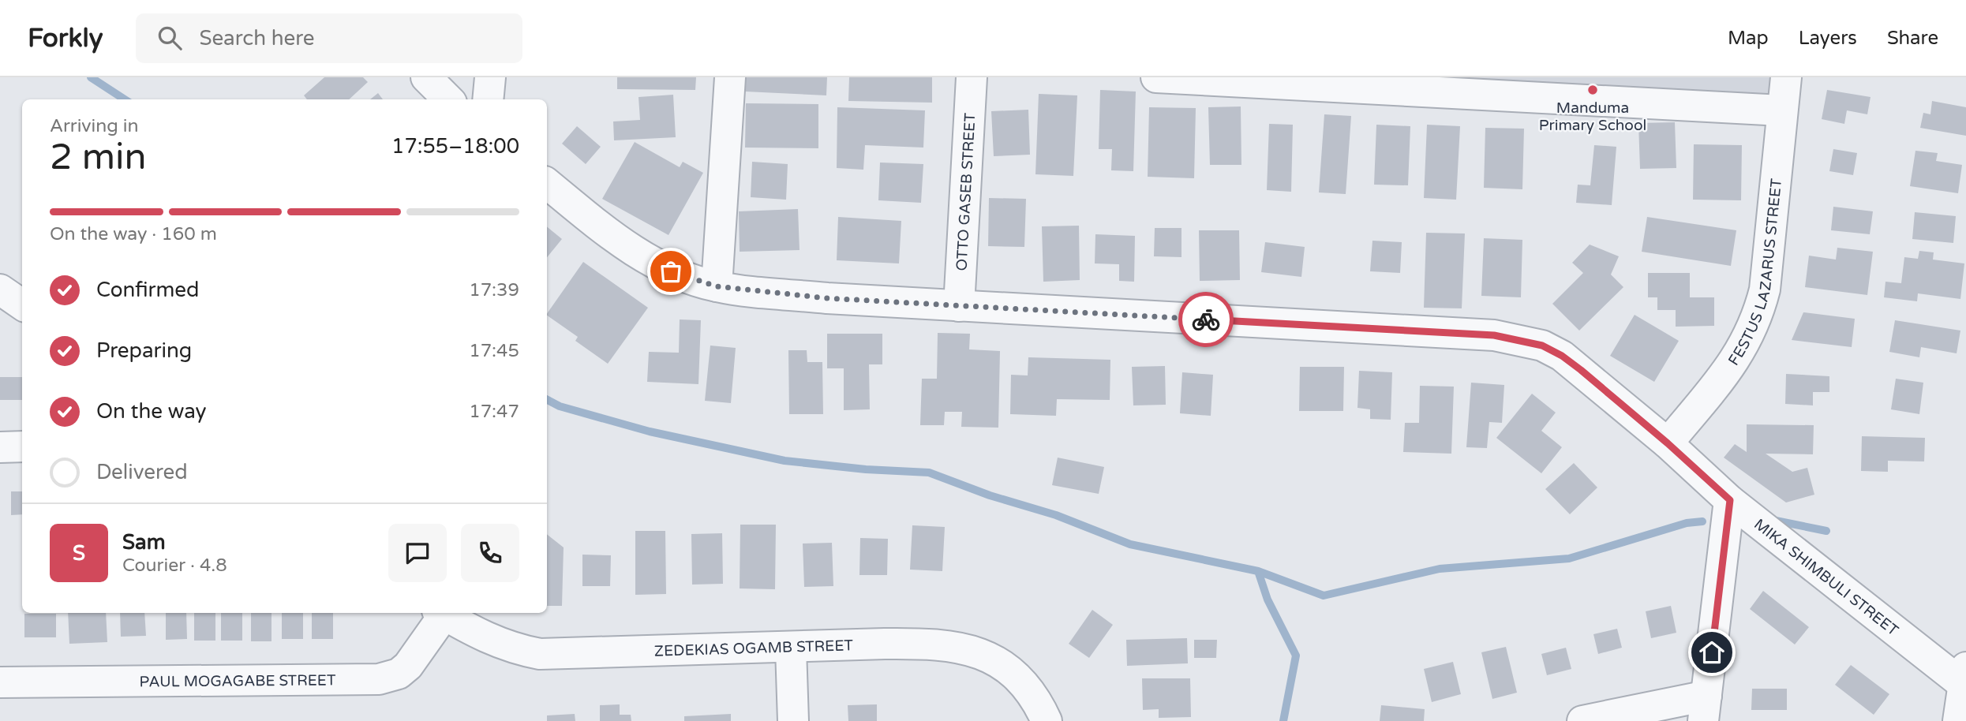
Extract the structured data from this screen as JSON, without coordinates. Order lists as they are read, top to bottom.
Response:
{
  "streets": {
    "street": [
      "OTTO GASEB STREET",
      "FESTUS LAZARUS STREET",
      "MIKA SHIMBULI STREET",
      "ZEDEKIAS OGAMB STREET",
      "PAUL MOGAGABE STREET"
    ]
  },
  "crossings": [
    ["OTTO GASEB STREET", "MIKA SHIMBULI STREET"],
    ["FESTUS LAZARUS STREET", "MIKA SHIMBULI STREET"]
  ],
  "places": ["Manduma Primary School"],
  "page": {
    "header": "Forkly",
    "search": "Search here",
    "nav": ["Map", "Layers", "Share"],
    "heading": ["2 min", "Arriving in", "17:55–18:00"],
    "panel": ["Sam", "Courier · 4.8"],
    "bar": "On the way · 160 m",
    "list": [
      ["Confirmed", "17:39"],
      ["Preparing", "17:45"],
      ["On the way", "17:47"],
      "Delivered"
    ],
    "round": "S"
  }
}
